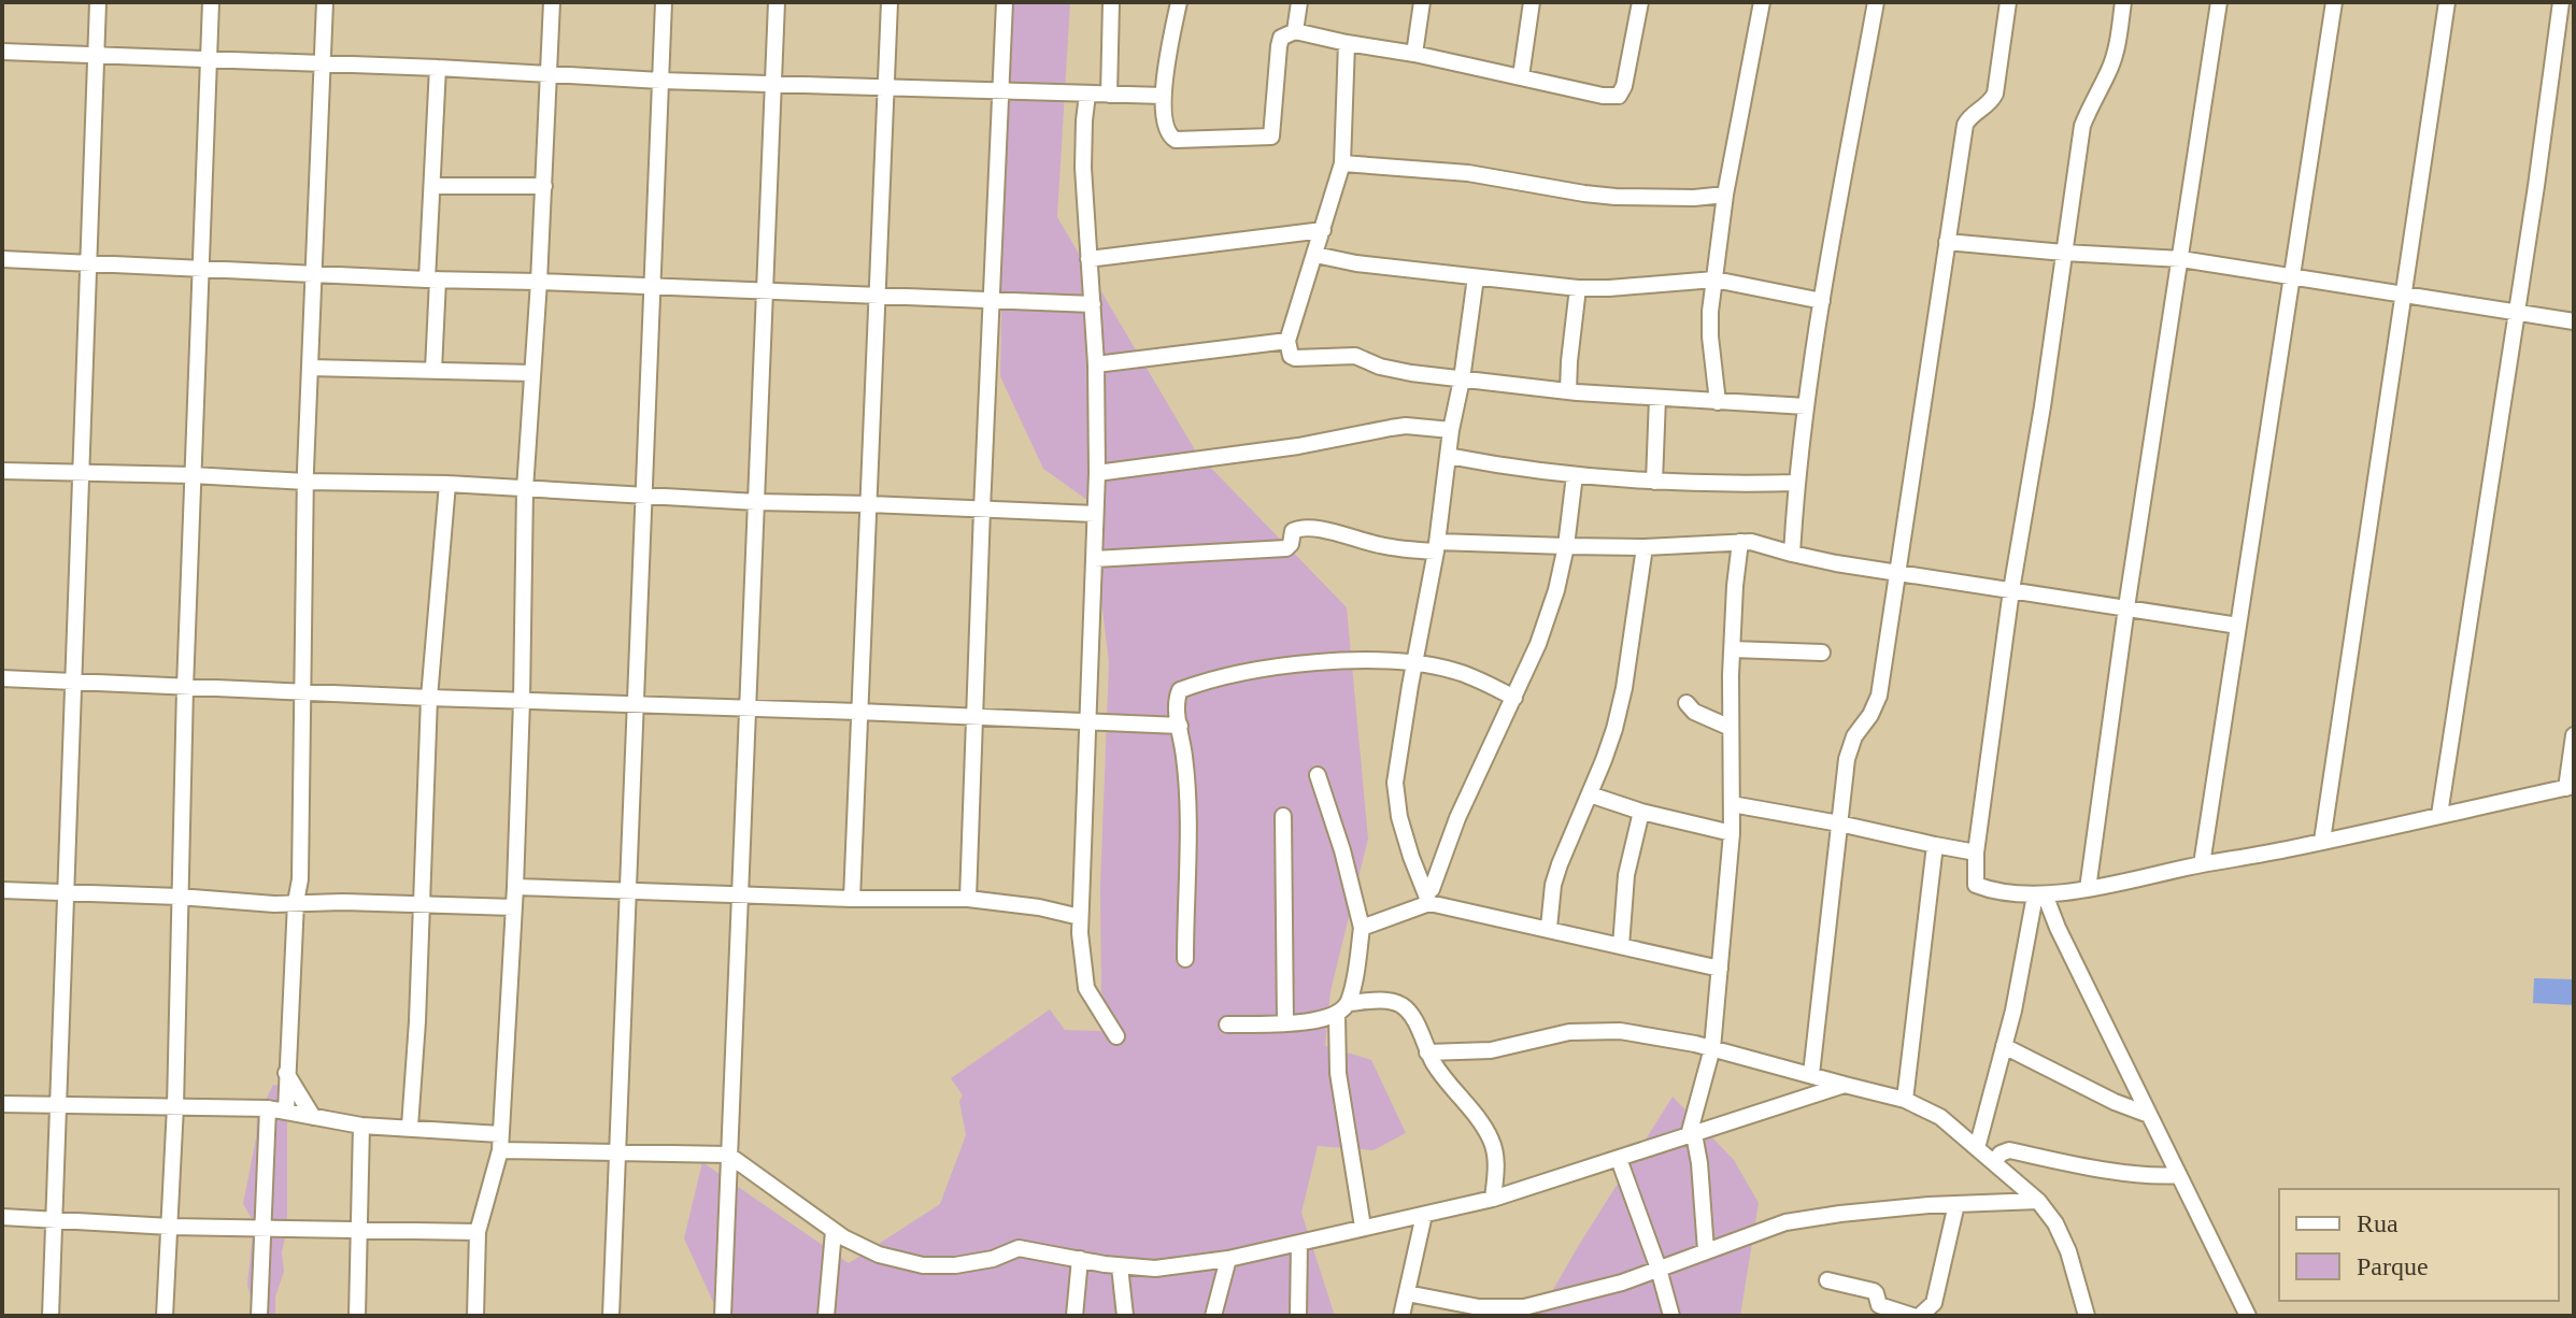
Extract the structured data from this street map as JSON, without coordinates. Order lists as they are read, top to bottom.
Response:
{
  "legend": ["Rua", "Parque"]
}
